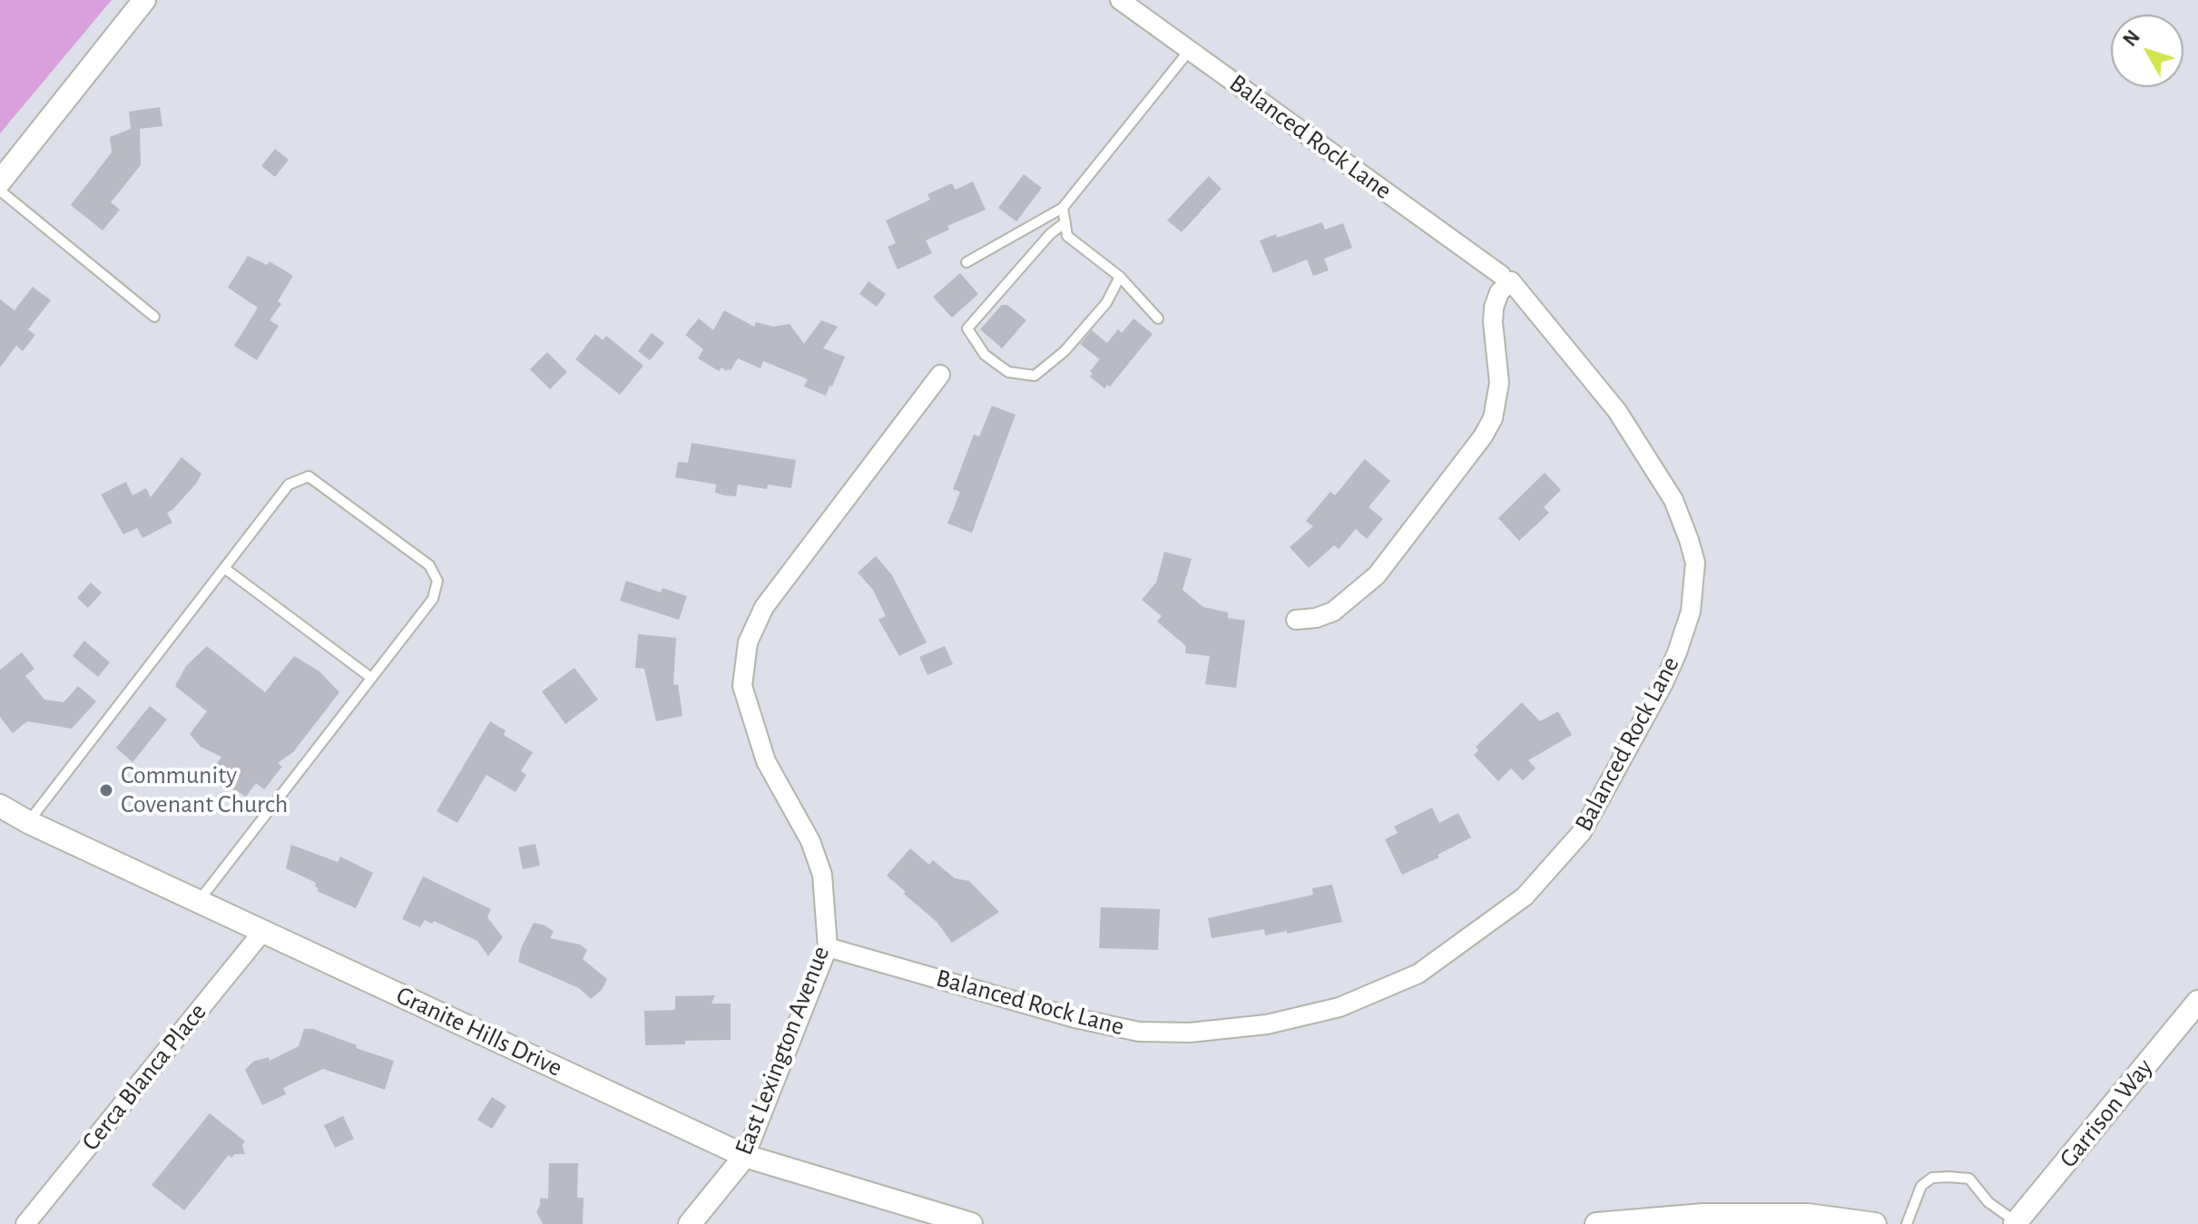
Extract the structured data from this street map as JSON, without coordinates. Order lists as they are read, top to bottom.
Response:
{
  "streets": {
    "street": [
      "Balanced Rock Lane",
      "Granite Hills Drive",
      "East Lexington Avenue",
      "Cerca Blanca Place",
      "Garrison Way"
    ]
  },
  "crossings": [
    ["Balanced Rock Lane", "East Lexington Avenue"],
    ["Granite Hills Drive", "East Lexington Avenue"],
    ["Granite Hills Drive", "Cerca Blanca Place"]
  ],
  "places": ["Community Covenant Church"],
  "north": "top left"
}
